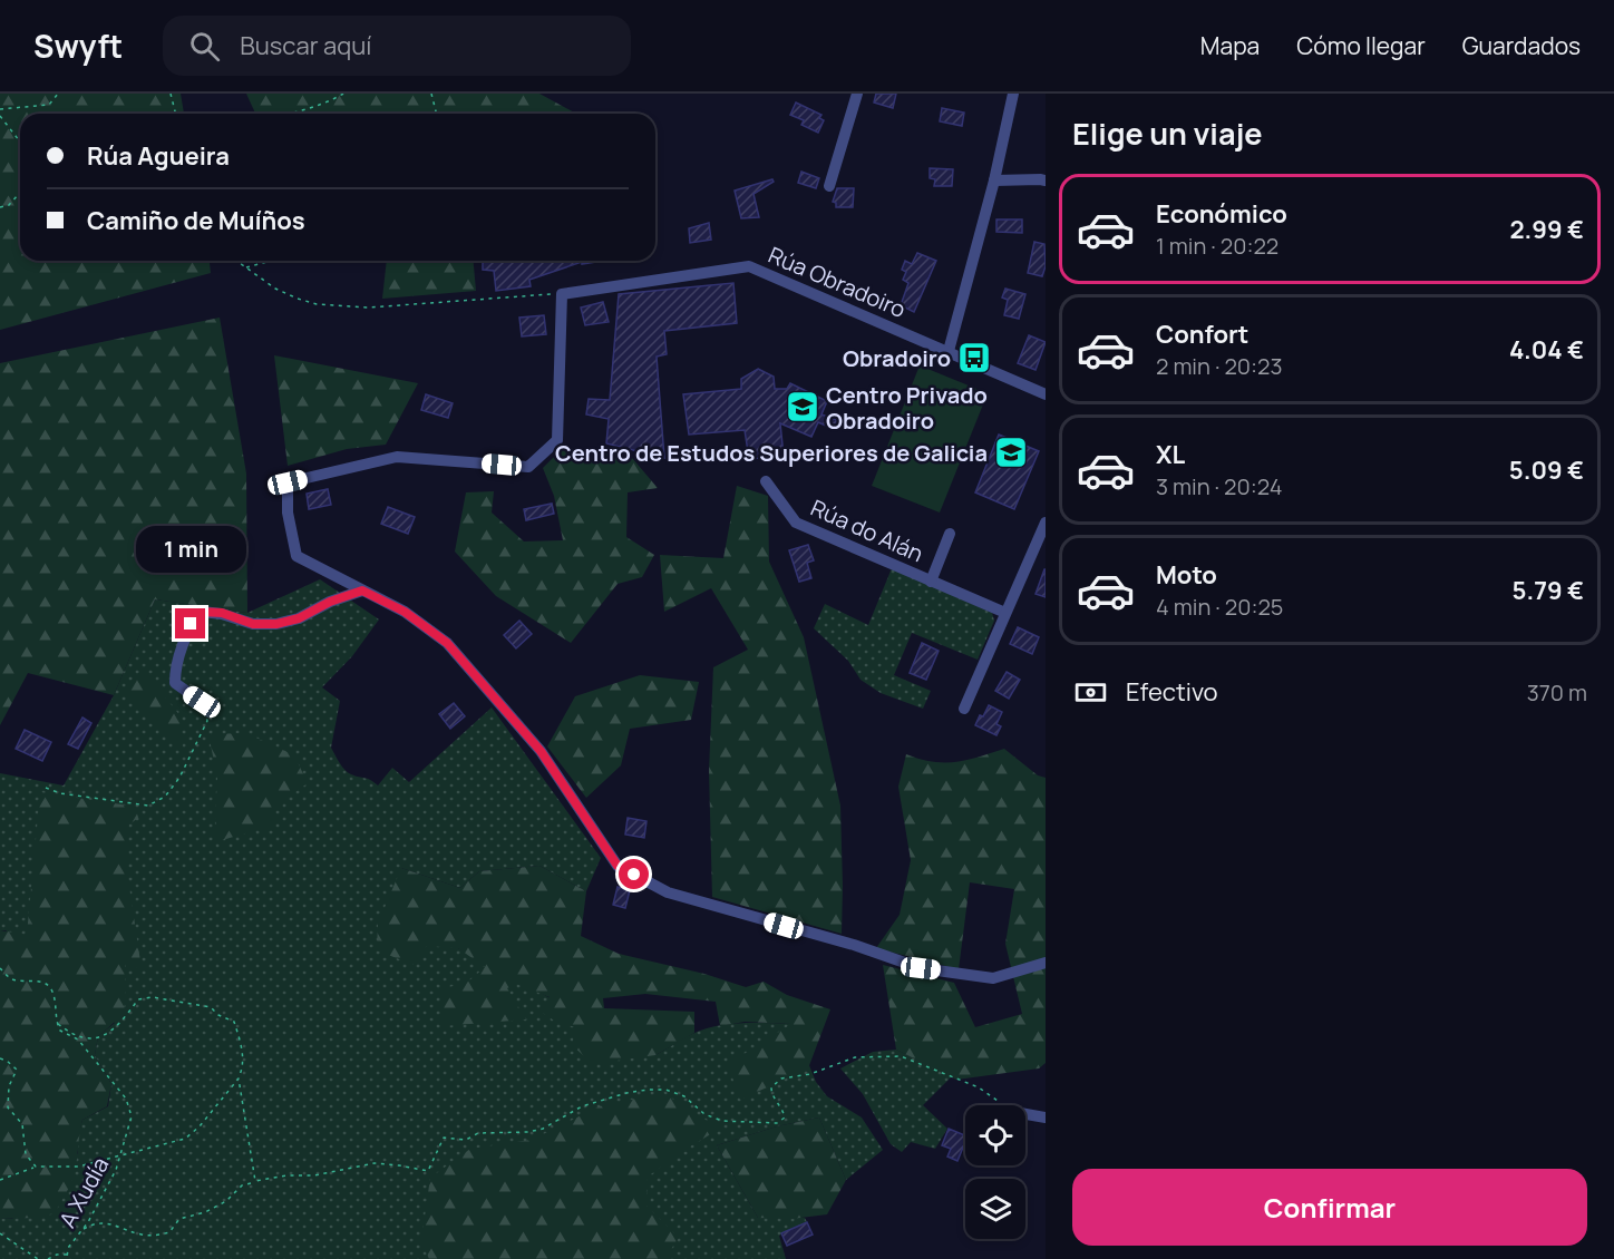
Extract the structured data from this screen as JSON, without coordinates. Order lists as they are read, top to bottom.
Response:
{
  "streets": {
    "street": ["Rúa Obradoiro", "Rúa do Alán"],
    "path": ["A Xudía"]
  },
  "places": {
    "bus stop": ["Obradoiro"],
    "school or university": ["Centro Privado Obradoiro", "Centro de Estudos Superiores de Galicia"]
  },
  "page": {
    "header": "Swyft",
    "search": "Buscar aquí",
    "nav": ["Mapa", "Cómo llegar", "Guardados"],
    "heading": "Elige un viaje",
    "banner": ["Rúa Agueira", "Camiño de Muíños"],
    "list": [
      {
        "name": "Económico",
        "note": "1 min · 20:22",
        "value": "2.99 €"
      },
      {
        "name": "Confort",
        "note": "2 min · 20:23",
        "value": "4.04 €"
      },
      {
        "name": "XL",
        "note": "3 min · 20:24",
        "value": "5.09 €"
      },
      {
        "name": "Moto",
        "note": "4 min · 20:25",
        "value": "5.79 €"
      }
    ],
    "bubble": "1 min",
    "pay": ["Efectivo", "370 m"],
    "buttons": "Confirmar"
  }
}
